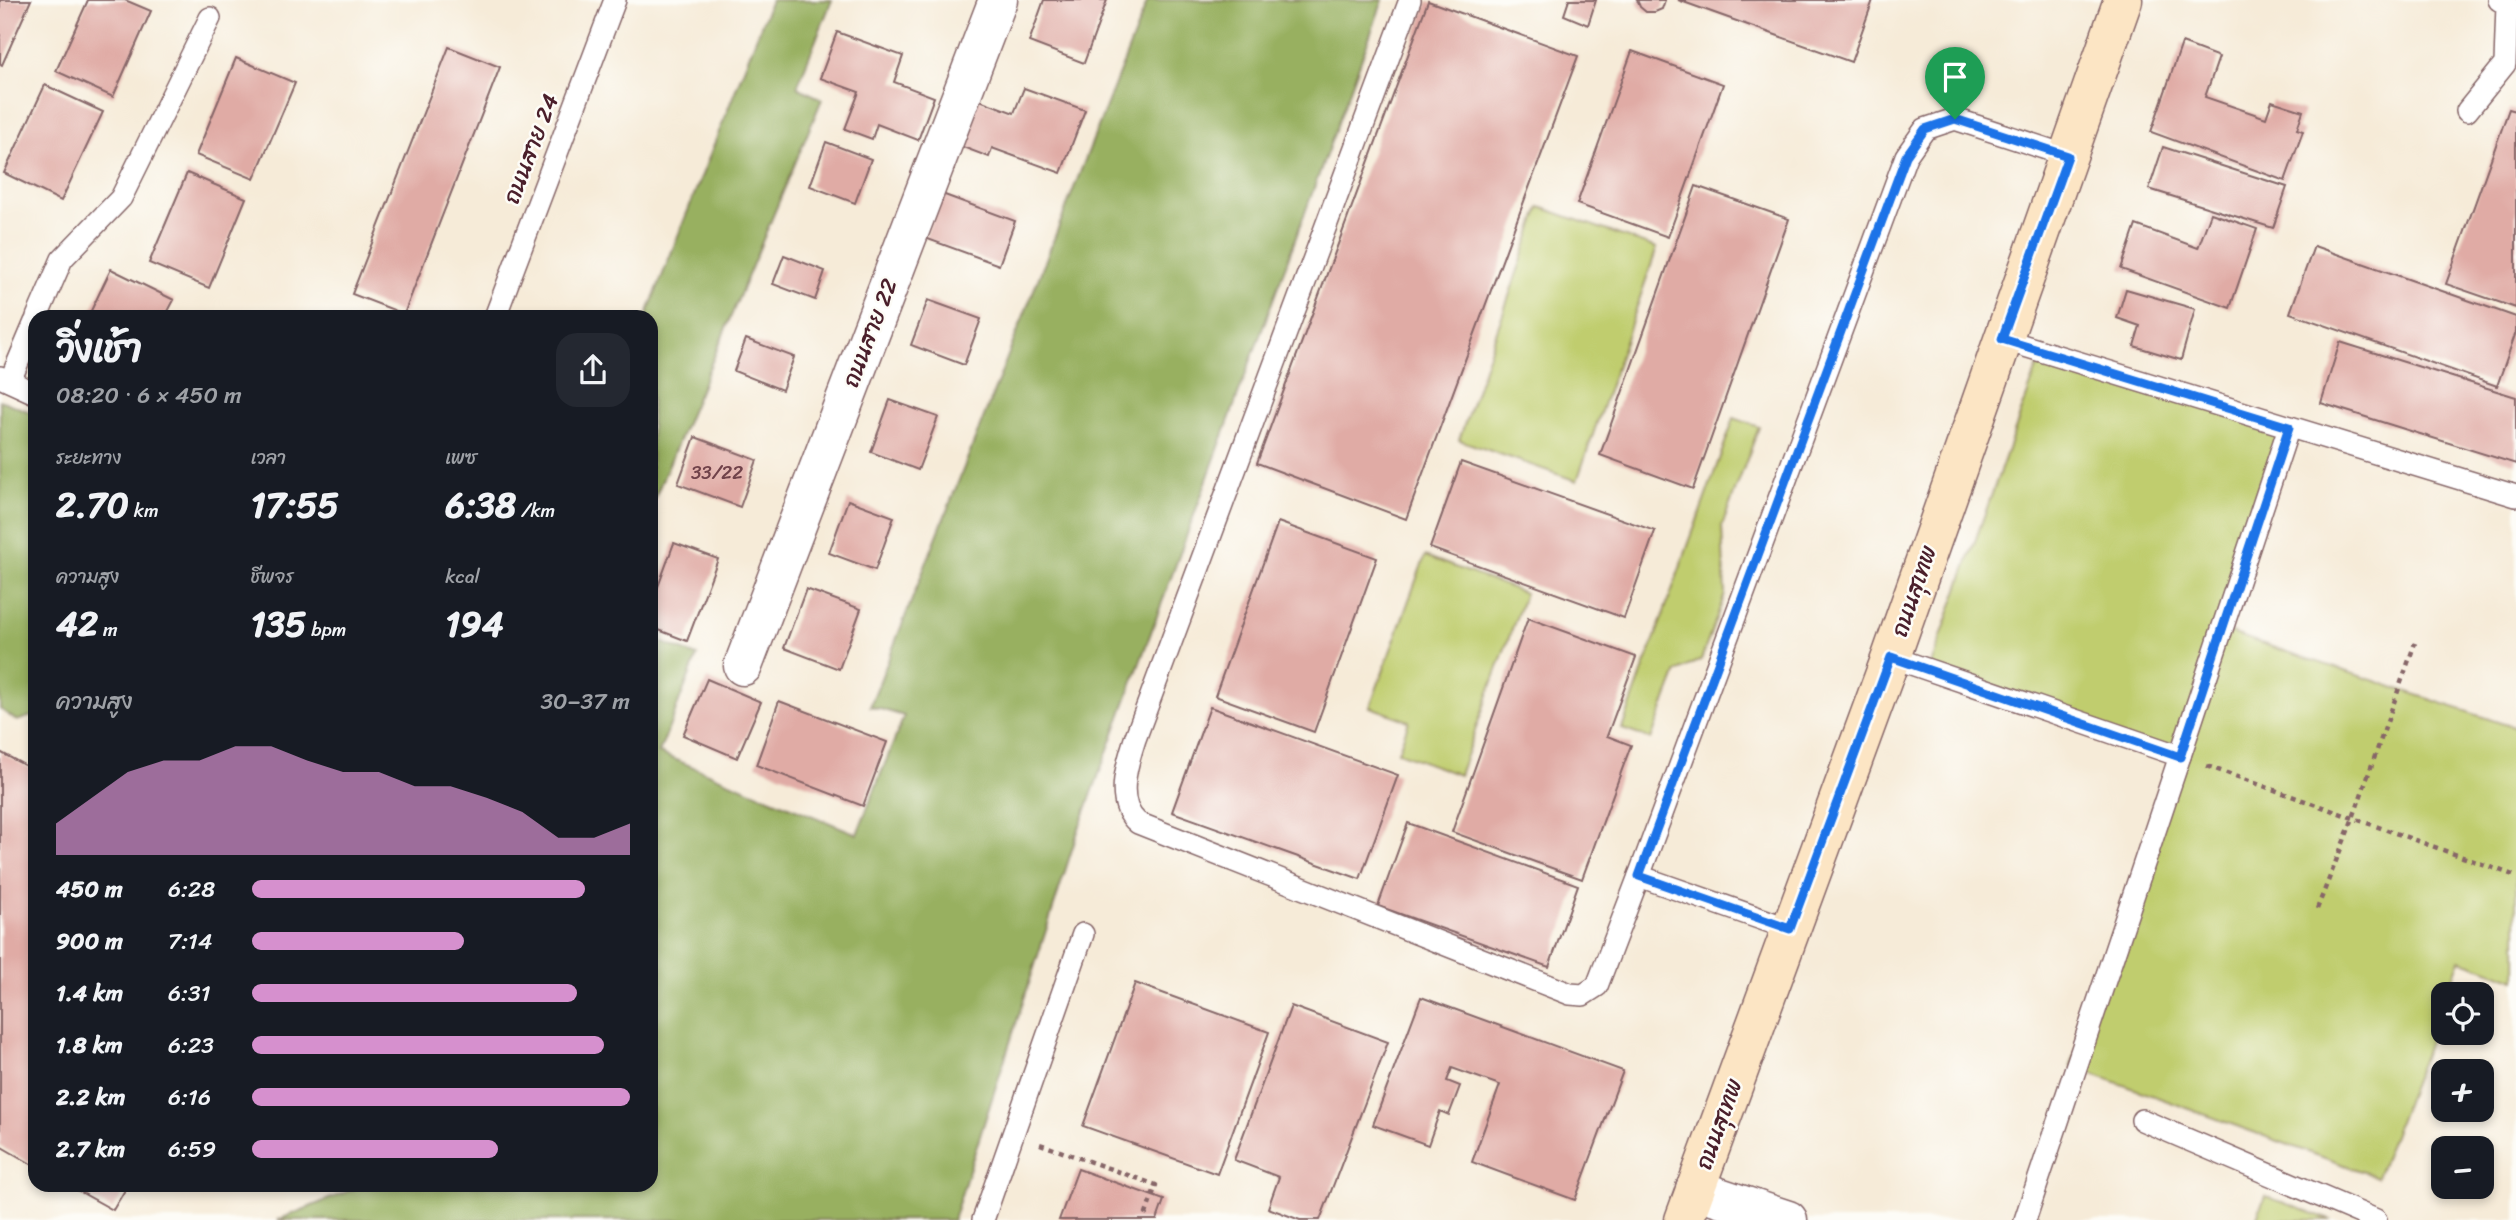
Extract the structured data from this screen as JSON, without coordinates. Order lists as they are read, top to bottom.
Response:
{
  "streets": {
    "main road": ["ถนนสุเทพ"],
    "street": ["ถนนสาย 22"],
    "lane": ["ถนนสาย 24"]
  },
  "house_numbers": ["33/22"],
  "page": {
    "heading": ["วิ่งเช้า", "08:20 · 6 × 450 m"],
    "stats": [
      ["ระยะทาง", "2.70 km"],
      ["เวลา", "17:55"],
      ["เพซ", "6:38 /km"],
      ["ความสูง", "42 m"],
      ["ชีพจร", "135 bpm"],
      ["kcal", "194"]
    ],
    "chart": ["ความสูง", "30–37 m"],
    "list": [
      {
        "name": "450 m",
        "note": "6:28"
      },
      {
        "name": "900 m",
        "note": "7:14"
      },
      {
        "name": "1.4 km",
        "note": "6:31"
      },
      {
        "name": "1.8 km",
        "note": "6:23"
      },
      {
        "name": "2.2 km",
        "note": "6:16"
      },
      {
        "name": "2.7 km",
        "note": "6:59"
      }
    ],
    "map_buttons": ["+", "−"]
  }
}
